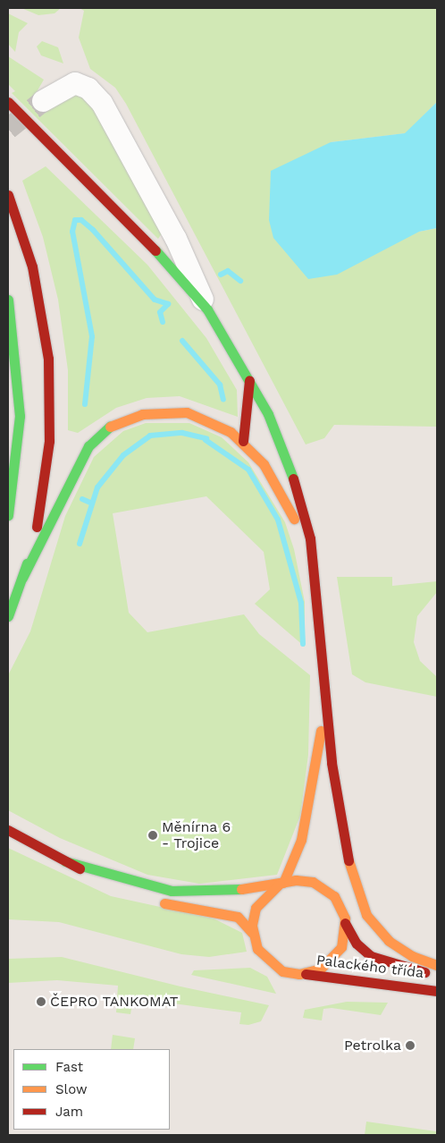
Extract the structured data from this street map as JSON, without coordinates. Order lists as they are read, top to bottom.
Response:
{
  "streets": {
    "main road": ["Palackého třída"]
  },
  "places": ["Měnírna 6 - Trojice", "ČEPRO TANKOMAT", "Petrolka"],
  "legend": ["Fast", "Slow", "Jam"]
}
